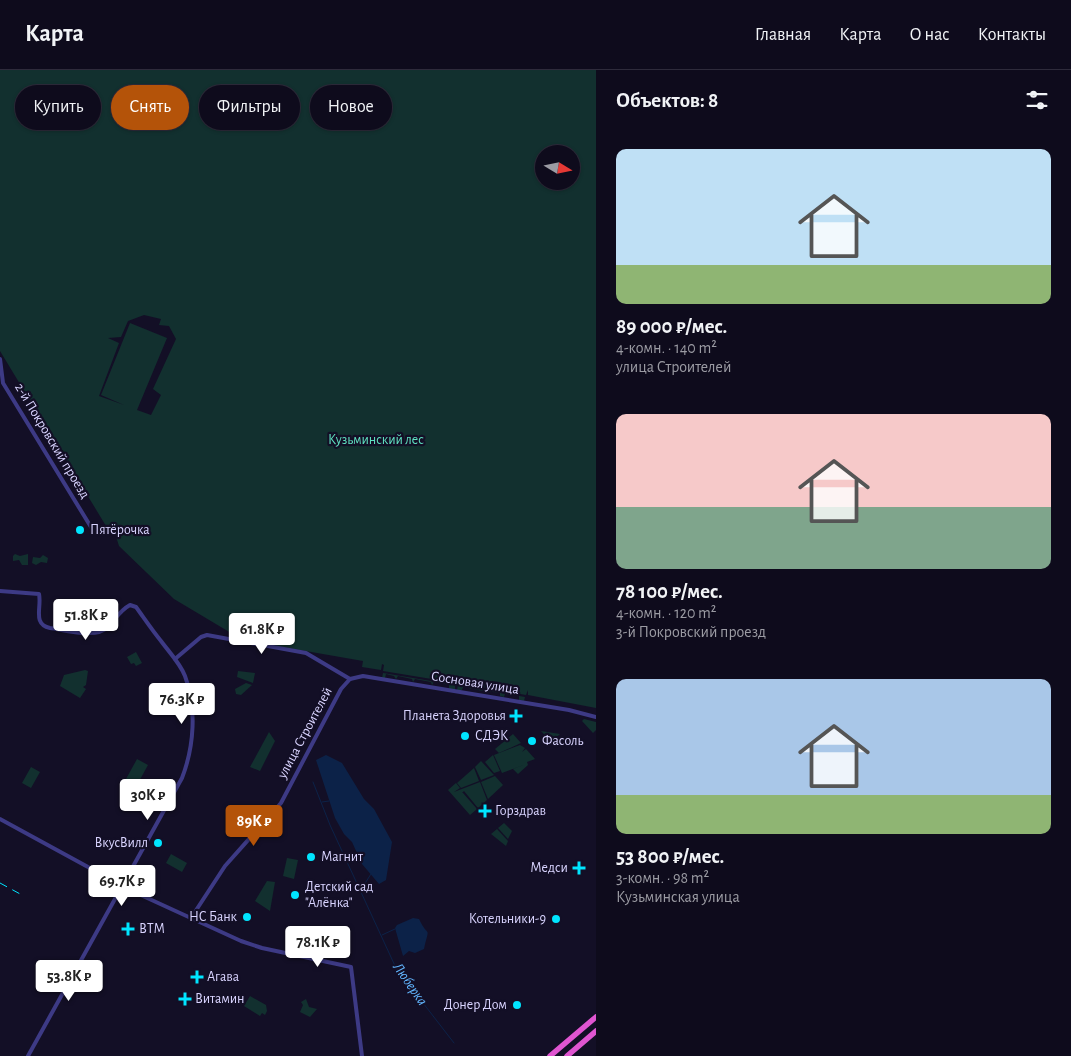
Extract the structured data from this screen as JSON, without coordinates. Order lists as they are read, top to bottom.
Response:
{
  "streets": {
    "street": ["2-й Покровский проезд", "Сосновая улица", "улица Строителей"]
  },
  "crossings": [
    ["Сосновая улица", "улица Строителей"]
  ],
  "water": ["Люберка"],
  "parks": ["Кузьминский лес"],
  "places": {
    "other": [
      "Пятёрочка",
      "СДЭК",
      "Фасоль",
      "ВкусВилл",
      "Магнит",
      "Детский сад \"Алёнка\"",
      "НС Банк",
      "Котельники-9",
      "Донер Дом"
    ],
    "health": [
      "Планета Здоровья",
      "Горздрав",
      "Медси",
      "ВТМ",
      "Агава",
      "Витамин"
    ]
  },
  "north": "right",
  "page": {
    "header": "Карта",
    "nav": [
      "Главная",
      "Карта",
      "О нас",
      "Контакты"
    ],
    "heading": "Объектов: 8",
    "chip": [
      "Купить",
      "Снять",
      "Фильтры",
      "Новое"
    ],
    "list": [
      {
        "name": "89 000 ₽/мес.",
        "note": "4-комн. · 140 m² · улица Строителей"
      },
      {
        "name": "78 100 ₽/мес.",
        "note": "4-комн. · 120 m² · 3-й Покровский проезд"
      },
      {
        "name": "53 800 ₽/мес.",
        "note": "3-комн. · 98 m² · Кузьминская улица"
      }
    ],
    "price": [
      "51.8K ₽",
      "61.8K ₽",
      "76.3K ₽",
      "30K ₽",
      "89K ₽",
      "69.7K ₽",
      "78.1K ₽",
      "53.8K ₽"
    ]
  }
}
